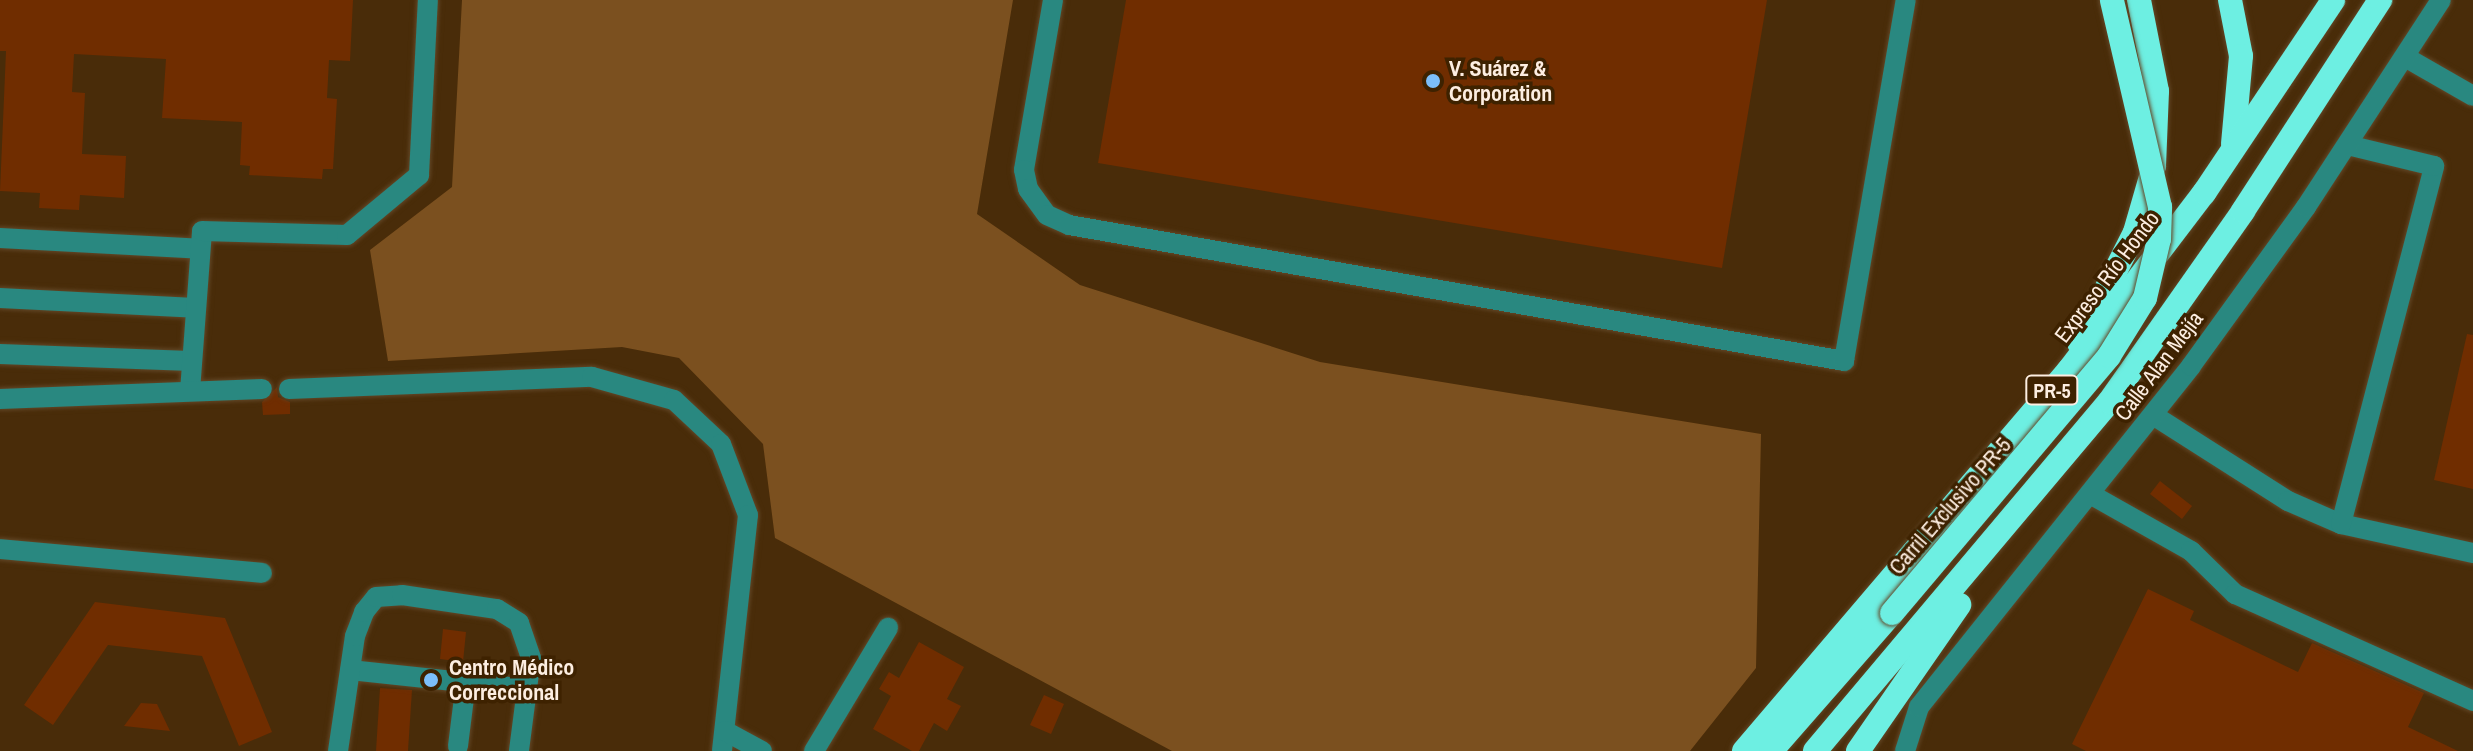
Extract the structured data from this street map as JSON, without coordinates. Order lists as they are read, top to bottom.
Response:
{
  "streets": {
    "highway": ["Expreso Río Hondo", "PR-5", "Carril Exclusivo PR-5"],
    "street": ["Calle Alan Mejía"]
  },
  "places": ["V. Suárez & Corporation", "Centro Médico Correccional"]
}
